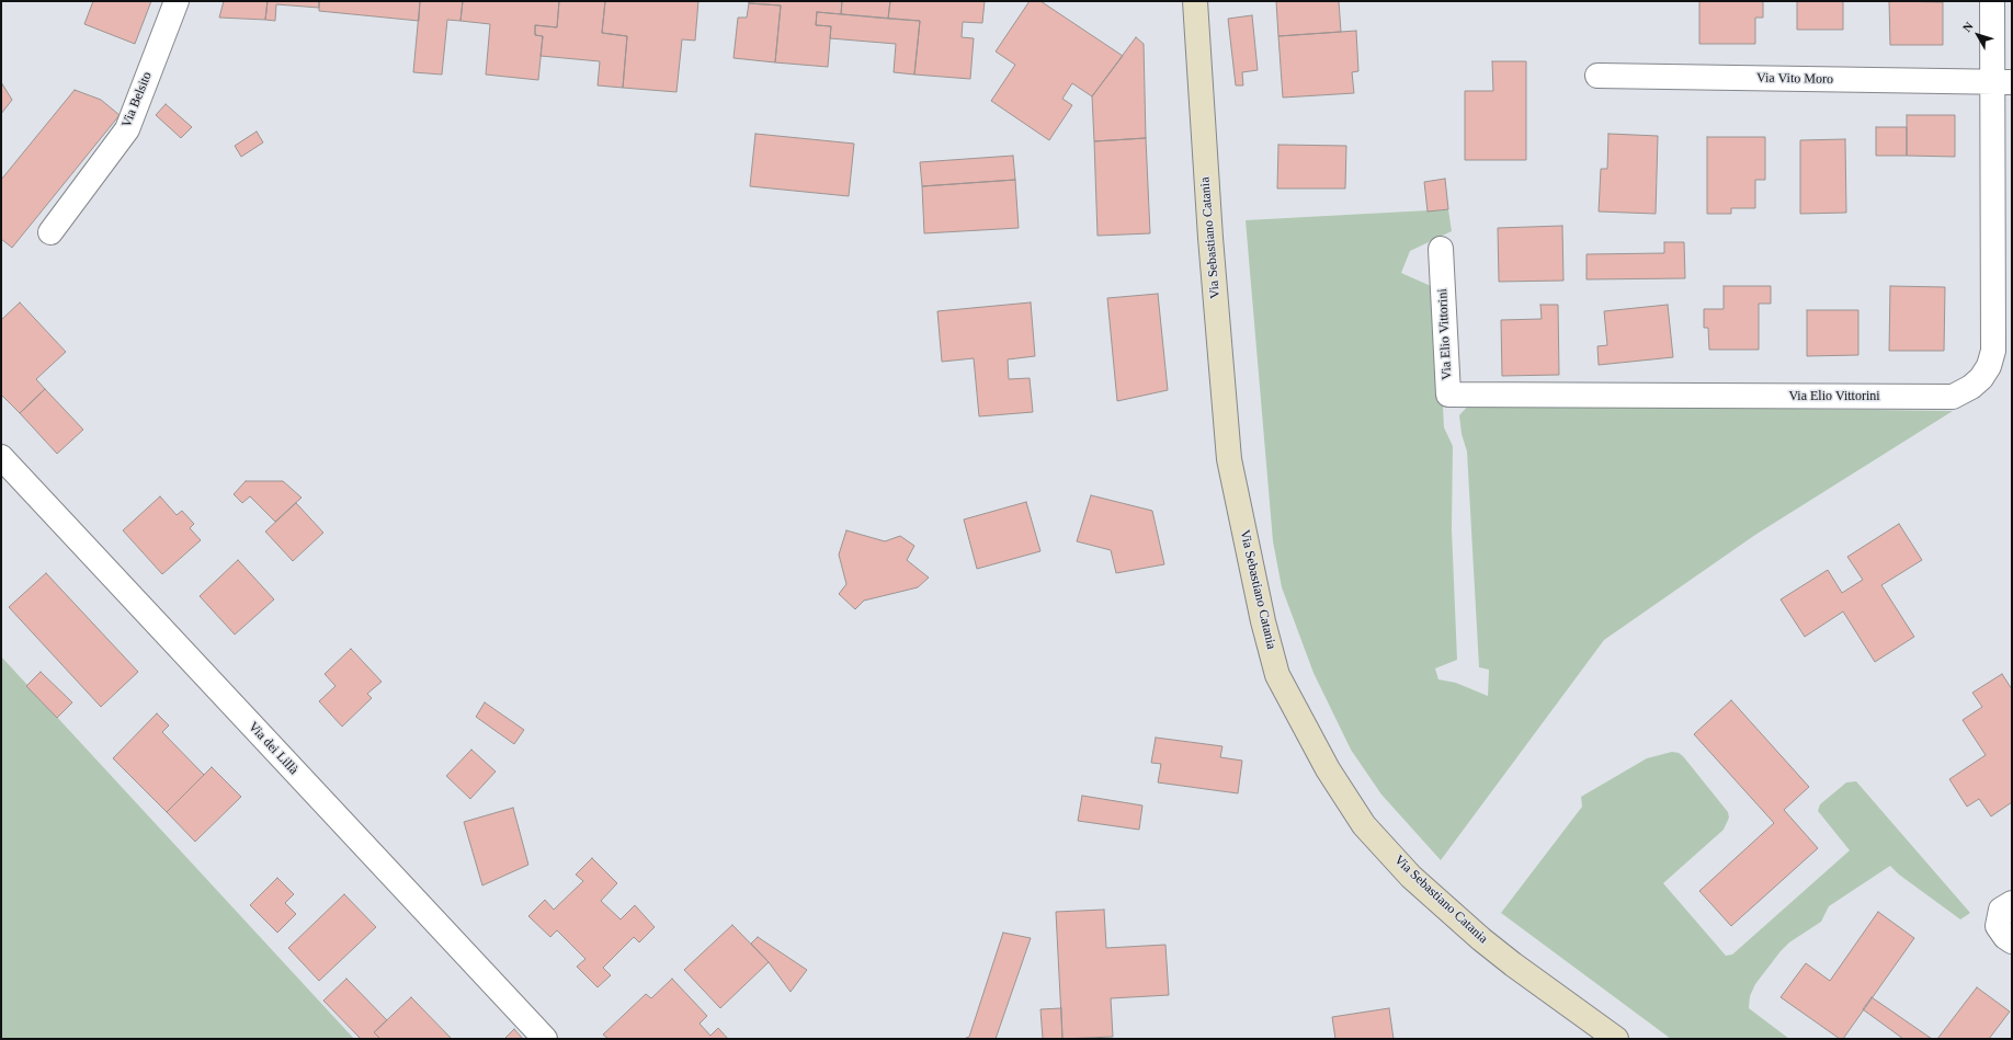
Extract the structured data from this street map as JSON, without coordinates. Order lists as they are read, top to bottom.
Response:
{
  "streets": {
    "main road": ["Via Sebastiano Catania"],
    "street": [
      "Via Vito Moro",
      "Via Belsito",
      "Via Elio Vittorini",
      "Via dei Lillà"
    ]
  },
  "crossings": [
    ["Via Vito Moro", "Via Elio Vittorini"]
  ],
  "north": "top left"
}
